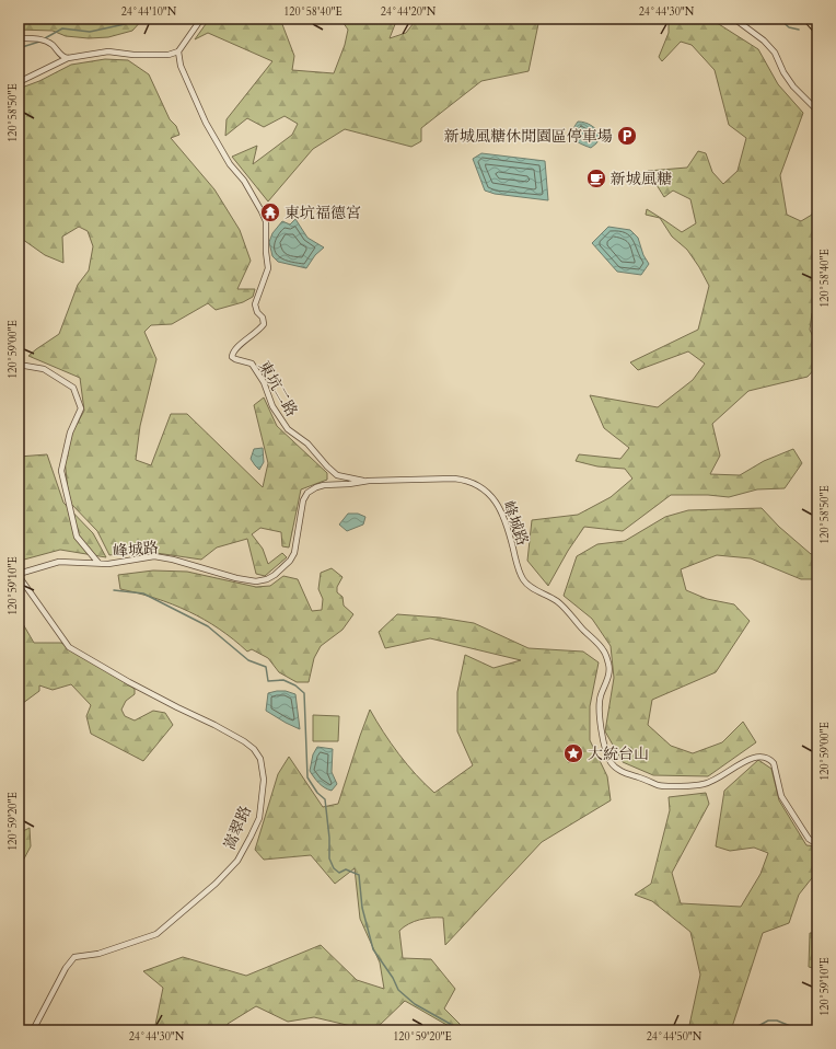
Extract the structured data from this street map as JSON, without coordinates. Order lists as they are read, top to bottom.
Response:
{
  "streets": {
    "street": ["東坑二路", "峰城路", "嵩翠路"]
  },
  "crossings": [
    ["東坑二路", "峰城路"],
    ["峰城路", "嵩翠路"]
  ],
  "places": {
    "parking": ["新城風糖休閒園區停車場"],
    "cafe": ["新城風糖"],
    "temple": ["東坑福德宮"],
    "place": ["大統台山"]
  },
  "coordinates": [
    "24°44'10\"N",
    "120°58'40\"E",
    "24°44'20\"N",
    "24°44'30\"N",
    "120°58'50\"E",
    "120°59'00\"E",
    "120°59'10\"E",
    "120°59'20\"E",
    "24°44'50\"N"
  ]
}
